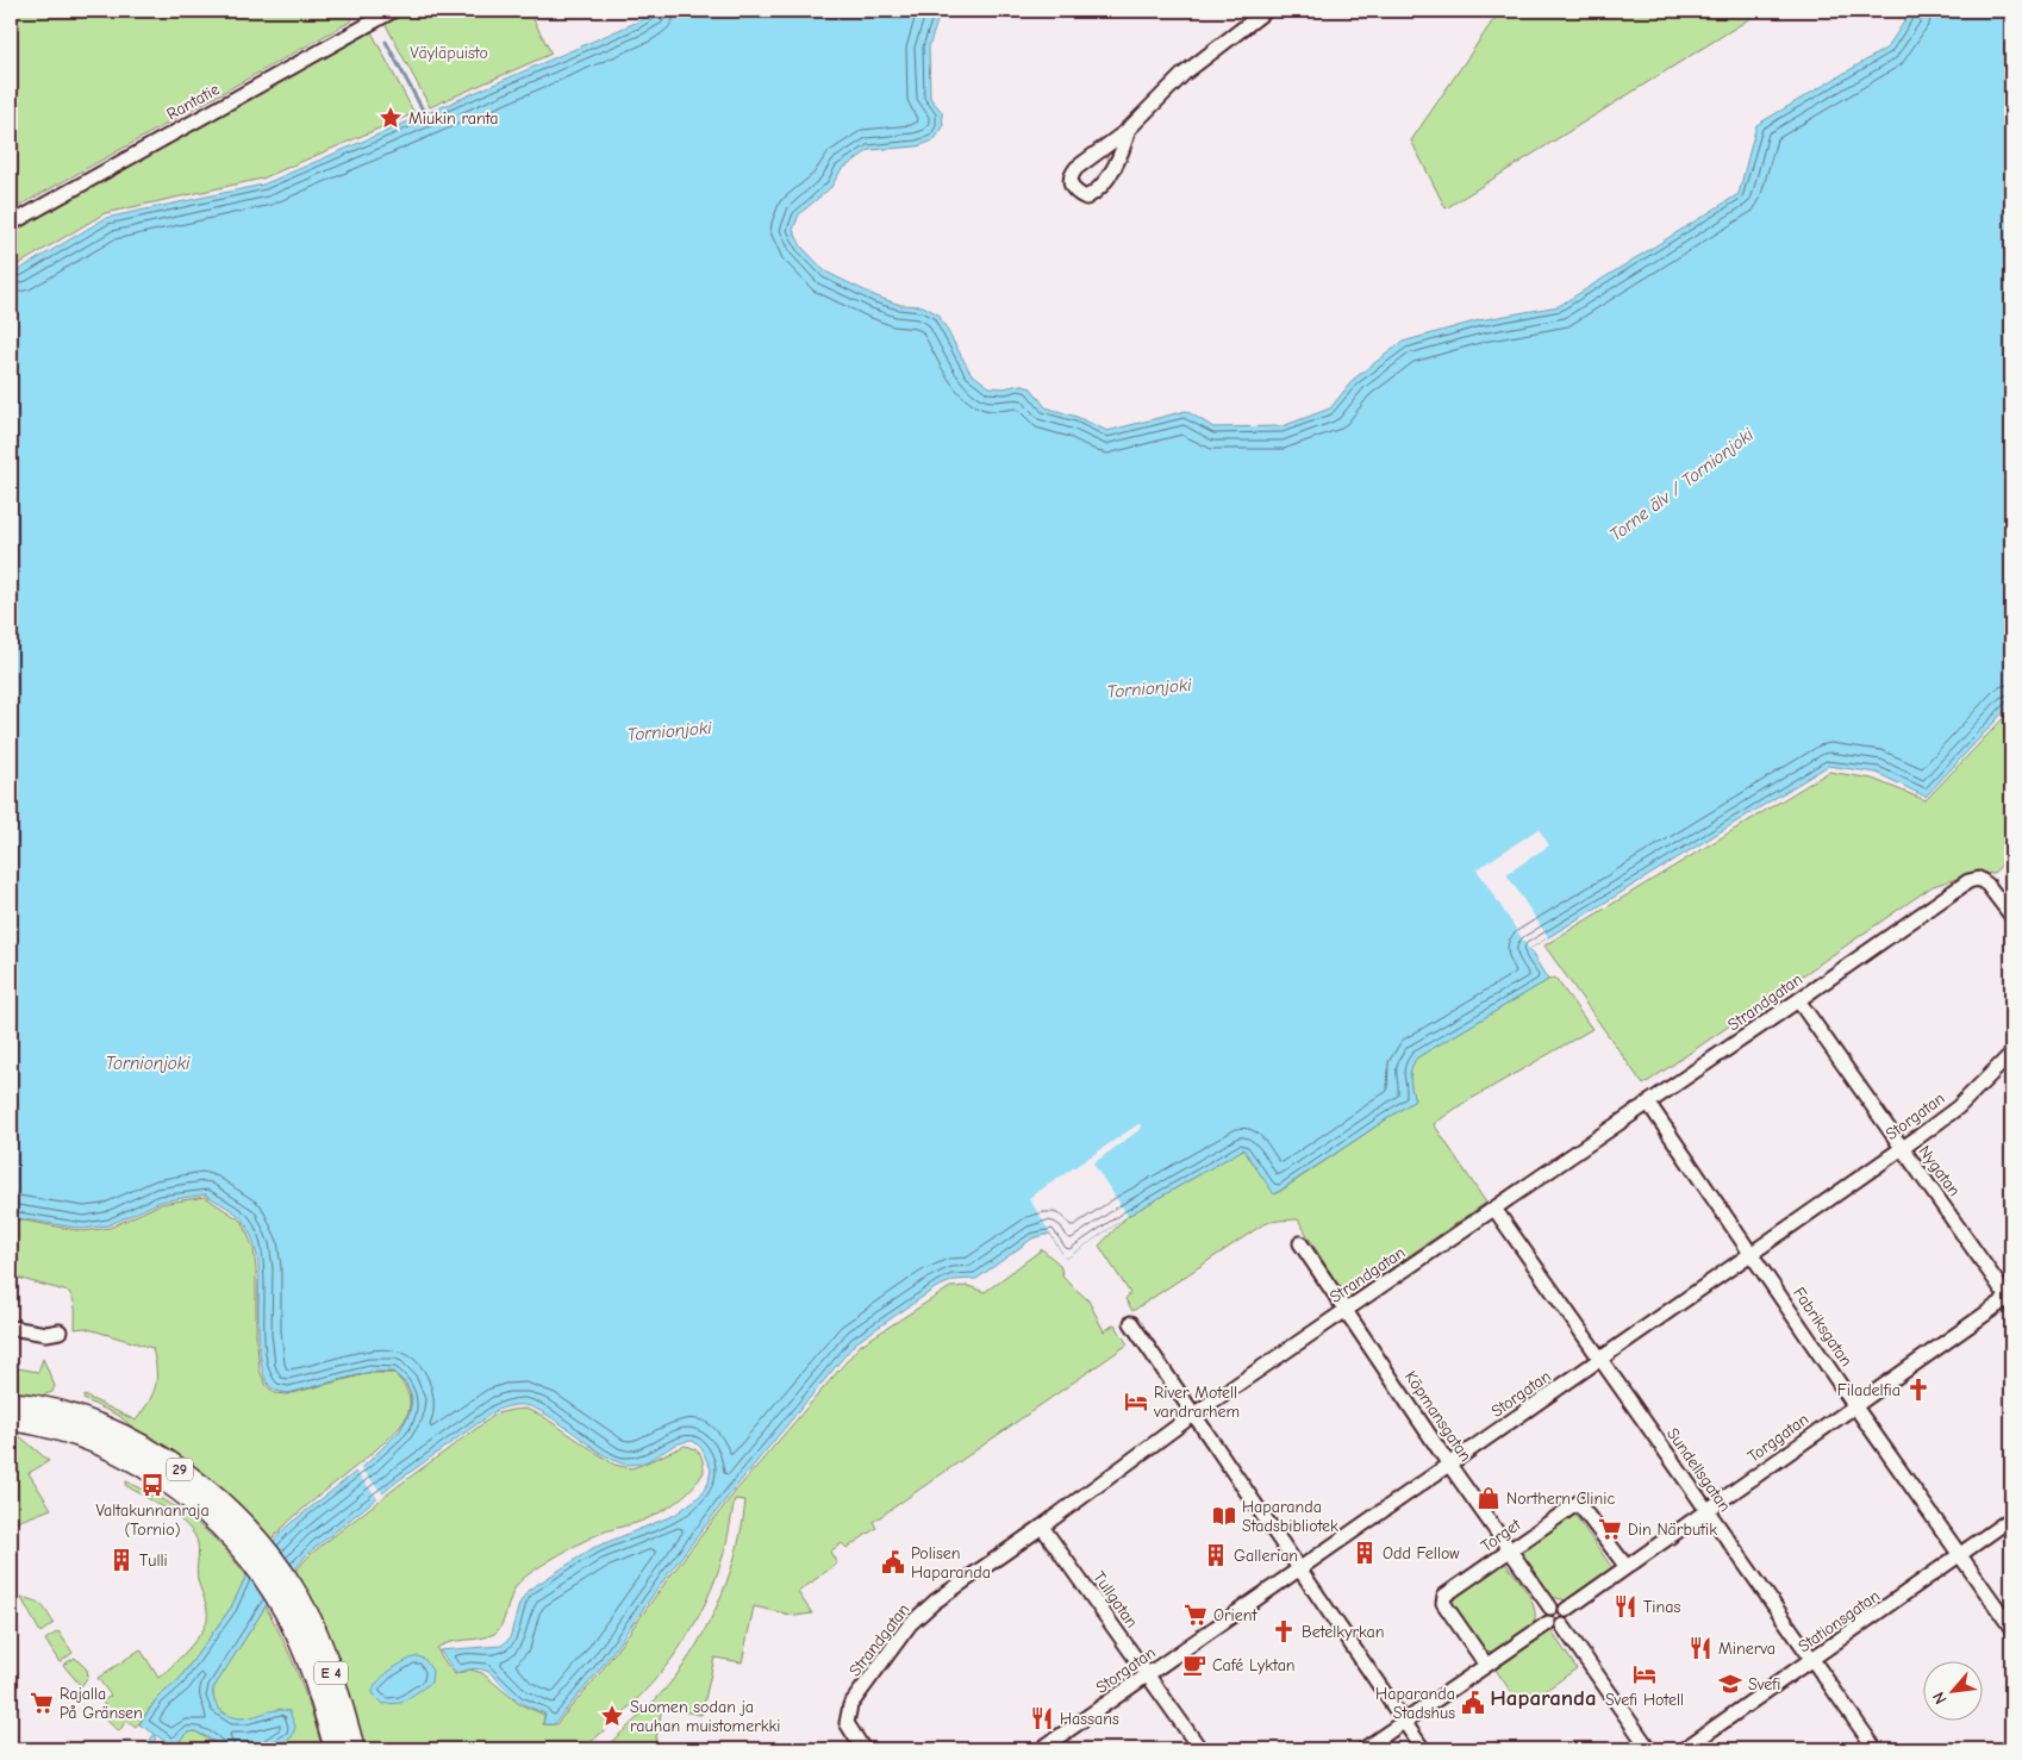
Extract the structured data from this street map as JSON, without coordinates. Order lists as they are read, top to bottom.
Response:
{
  "streets": {
    "highway": ["29", "E 4"],
    "street": [
      "Rantatie",
      "Strandgatan",
      "Storgatan",
      "Nygatan",
      "Fabriksgatan",
      "Köpmansgatan",
      "Torggatan",
      "Sundellsgatan",
      "Torget",
      "Tullgatan",
      "Stationsgatan"
    ]
  },
  "crossings": [
    ["Strandgatan", "Nygatan"],
    ["Strandgatan", "Fabriksgatan"],
    ["Strandgatan", "Köpmansgatan"],
    ["Strandgatan", "Sundellsgatan"],
    ["Strandgatan", "Tullgatan"],
    ["Storgatan", "Nygatan"],
    ["Storgatan", "Fabriksgatan"],
    ["Storgatan", "Köpmansgatan"],
    ["Storgatan", "Sundellsgatan"],
    ["Storgatan", "Tullgatan"],
    ["Nygatan", "Torggatan"],
    ["Fabriksgatan", "Torggatan"],
    ["Fabriksgatan", "Stationsgatan"],
    ["Köpmansgatan", "Torggatan"],
    ["Köpmansgatan", "Torget"],
    ["Torggatan", "Sundellsgatan"],
    ["Torggatan", "Torget"],
    ["29", "E 4"],
    ["Sundellsgatan", "Stationsgatan"]
  ],
  "districts": ["Haparanda"],
  "water": ["Torne älv / Tornionjoki", "Tornionjoki"],
  "parks": ["Väyläpuisto"],
  "places": {
    "place": ["Miukin ranta", "Suomen sodan ja rauhan muistomerkki"],
    "church": ["Filadelfia", "Betelkyrkan"],
    "hotel": ["River Motell vandrarhem", "Svefi Hotell"],
    "bus stop": ["Valtakunnanraja (Tornio)"],
    "shop": ["Northern Clinic"],
    "library": ["Haparanda Stadsbibliotek"],
    "supermarket": ["Din Närbutik", "Orient", "Rajalla På Gränsen"],
    "building": ["Odd Fellow", "Gallerian", "Tulli"],
    "public building": ["Polisen Haparanda", "Haparanda Stadshus"],
    "restaurant": ["Tinas", "Minerva", "Hassans"],
    "cafe": ["Café Lyktan"],
    "school or university": ["Svefi"]
  },
  "north": "bottom left"
}
